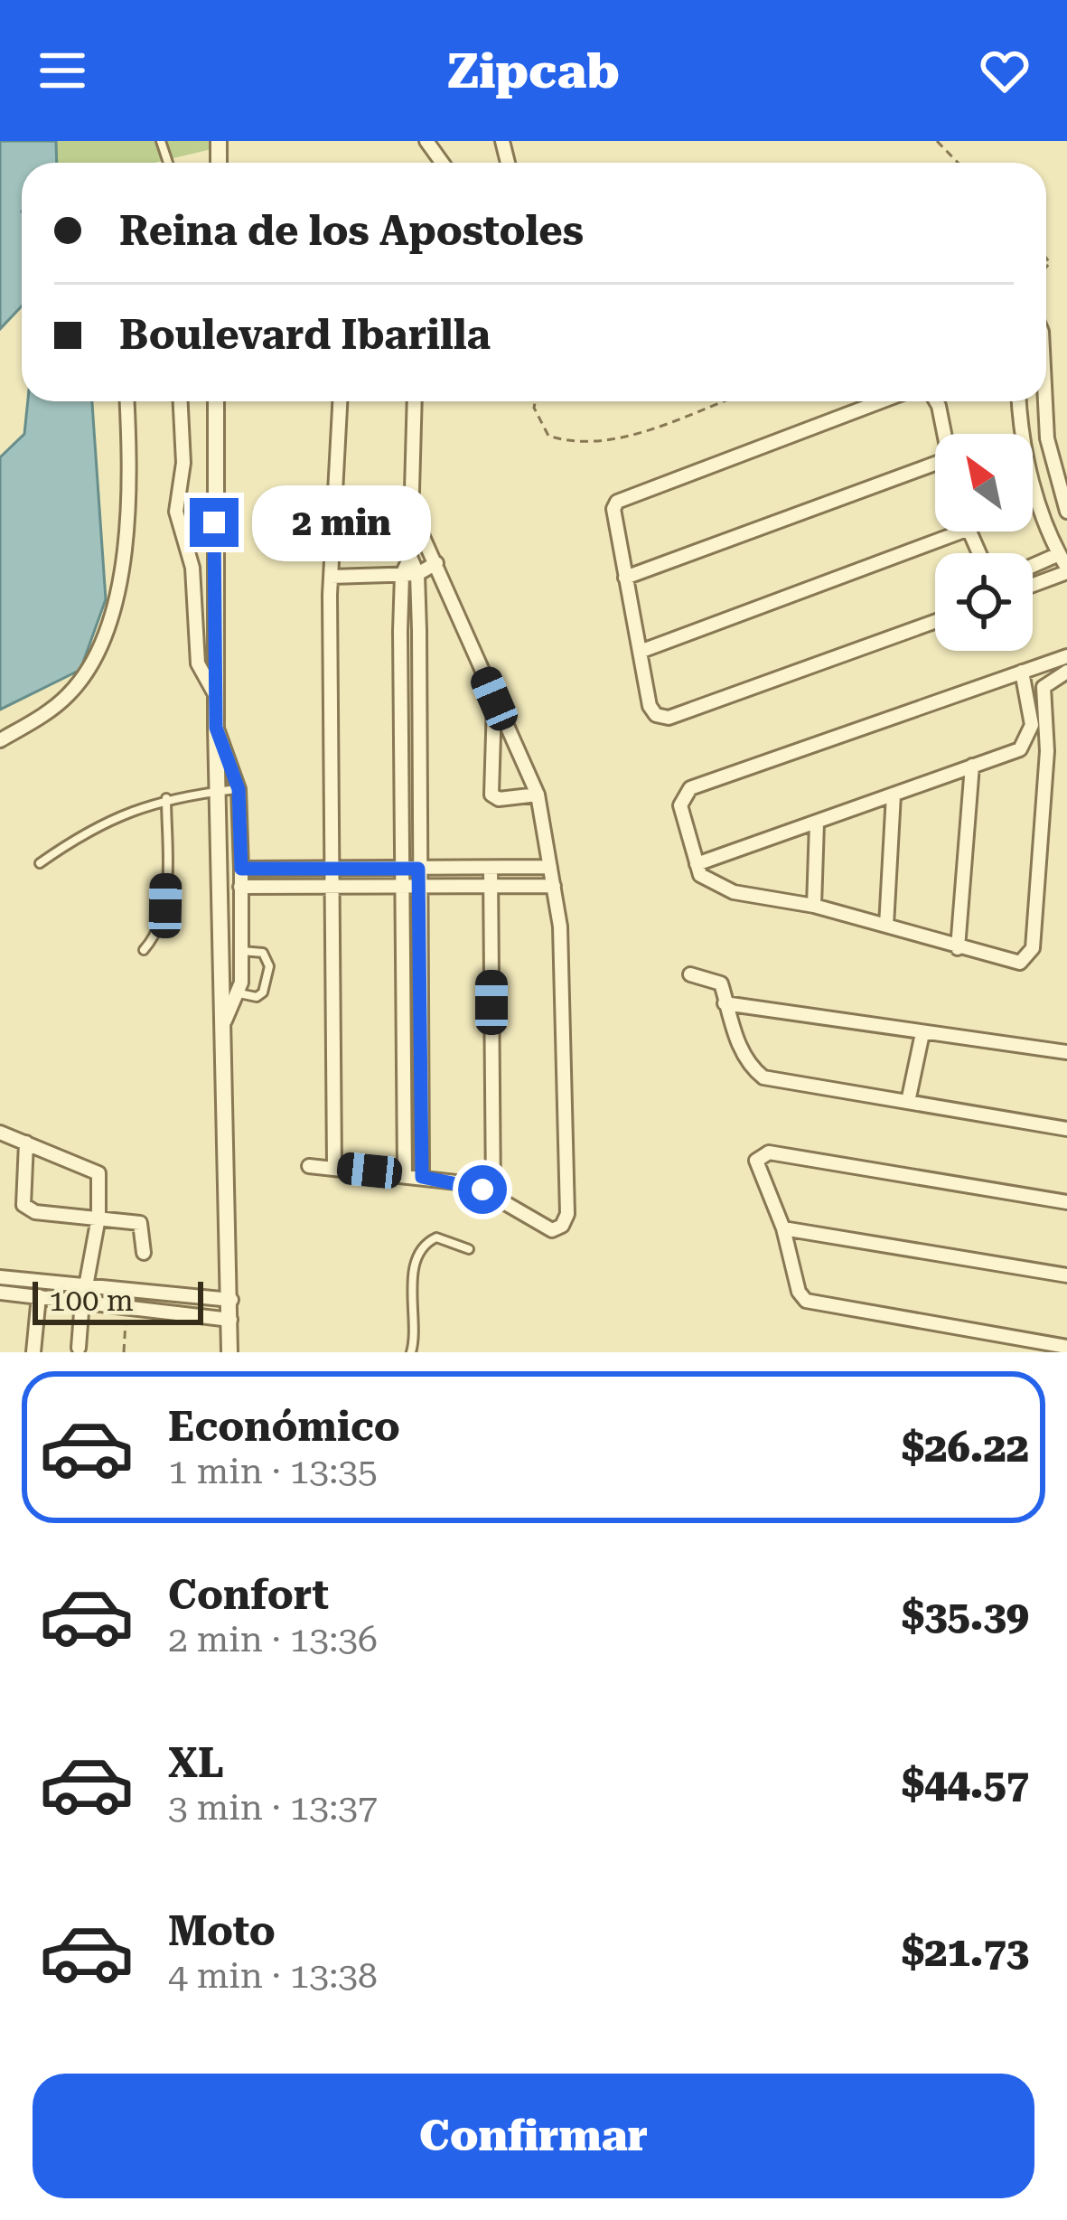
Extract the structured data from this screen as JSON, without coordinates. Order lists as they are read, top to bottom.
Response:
{
  "scale_bar": "100 m",
  "north": "top left",
  "page": {
    "header": "Zipcab",
    "banner": ["Reina de los Apostoles", "Boulevard Ibarilla"],
    "bubble": "2 min",
    "scale": "100 m",
    "list": [
      {
        "name": "Económico",
        "note": "1 min · 13:35",
        "value": "$26.22"
      },
      {
        "name": "Confort",
        "note": "2 min · 13:36",
        "value": "$35.39"
      },
      {
        "name": "XL",
        "note": "3 min · 13:37",
        "value": "$44.57"
      },
      {
        "name": "Moto",
        "note": "4 min · 13:38",
        "value": "$21.73"
      }
    ],
    "buttons": "Confirmar"
  }
}
